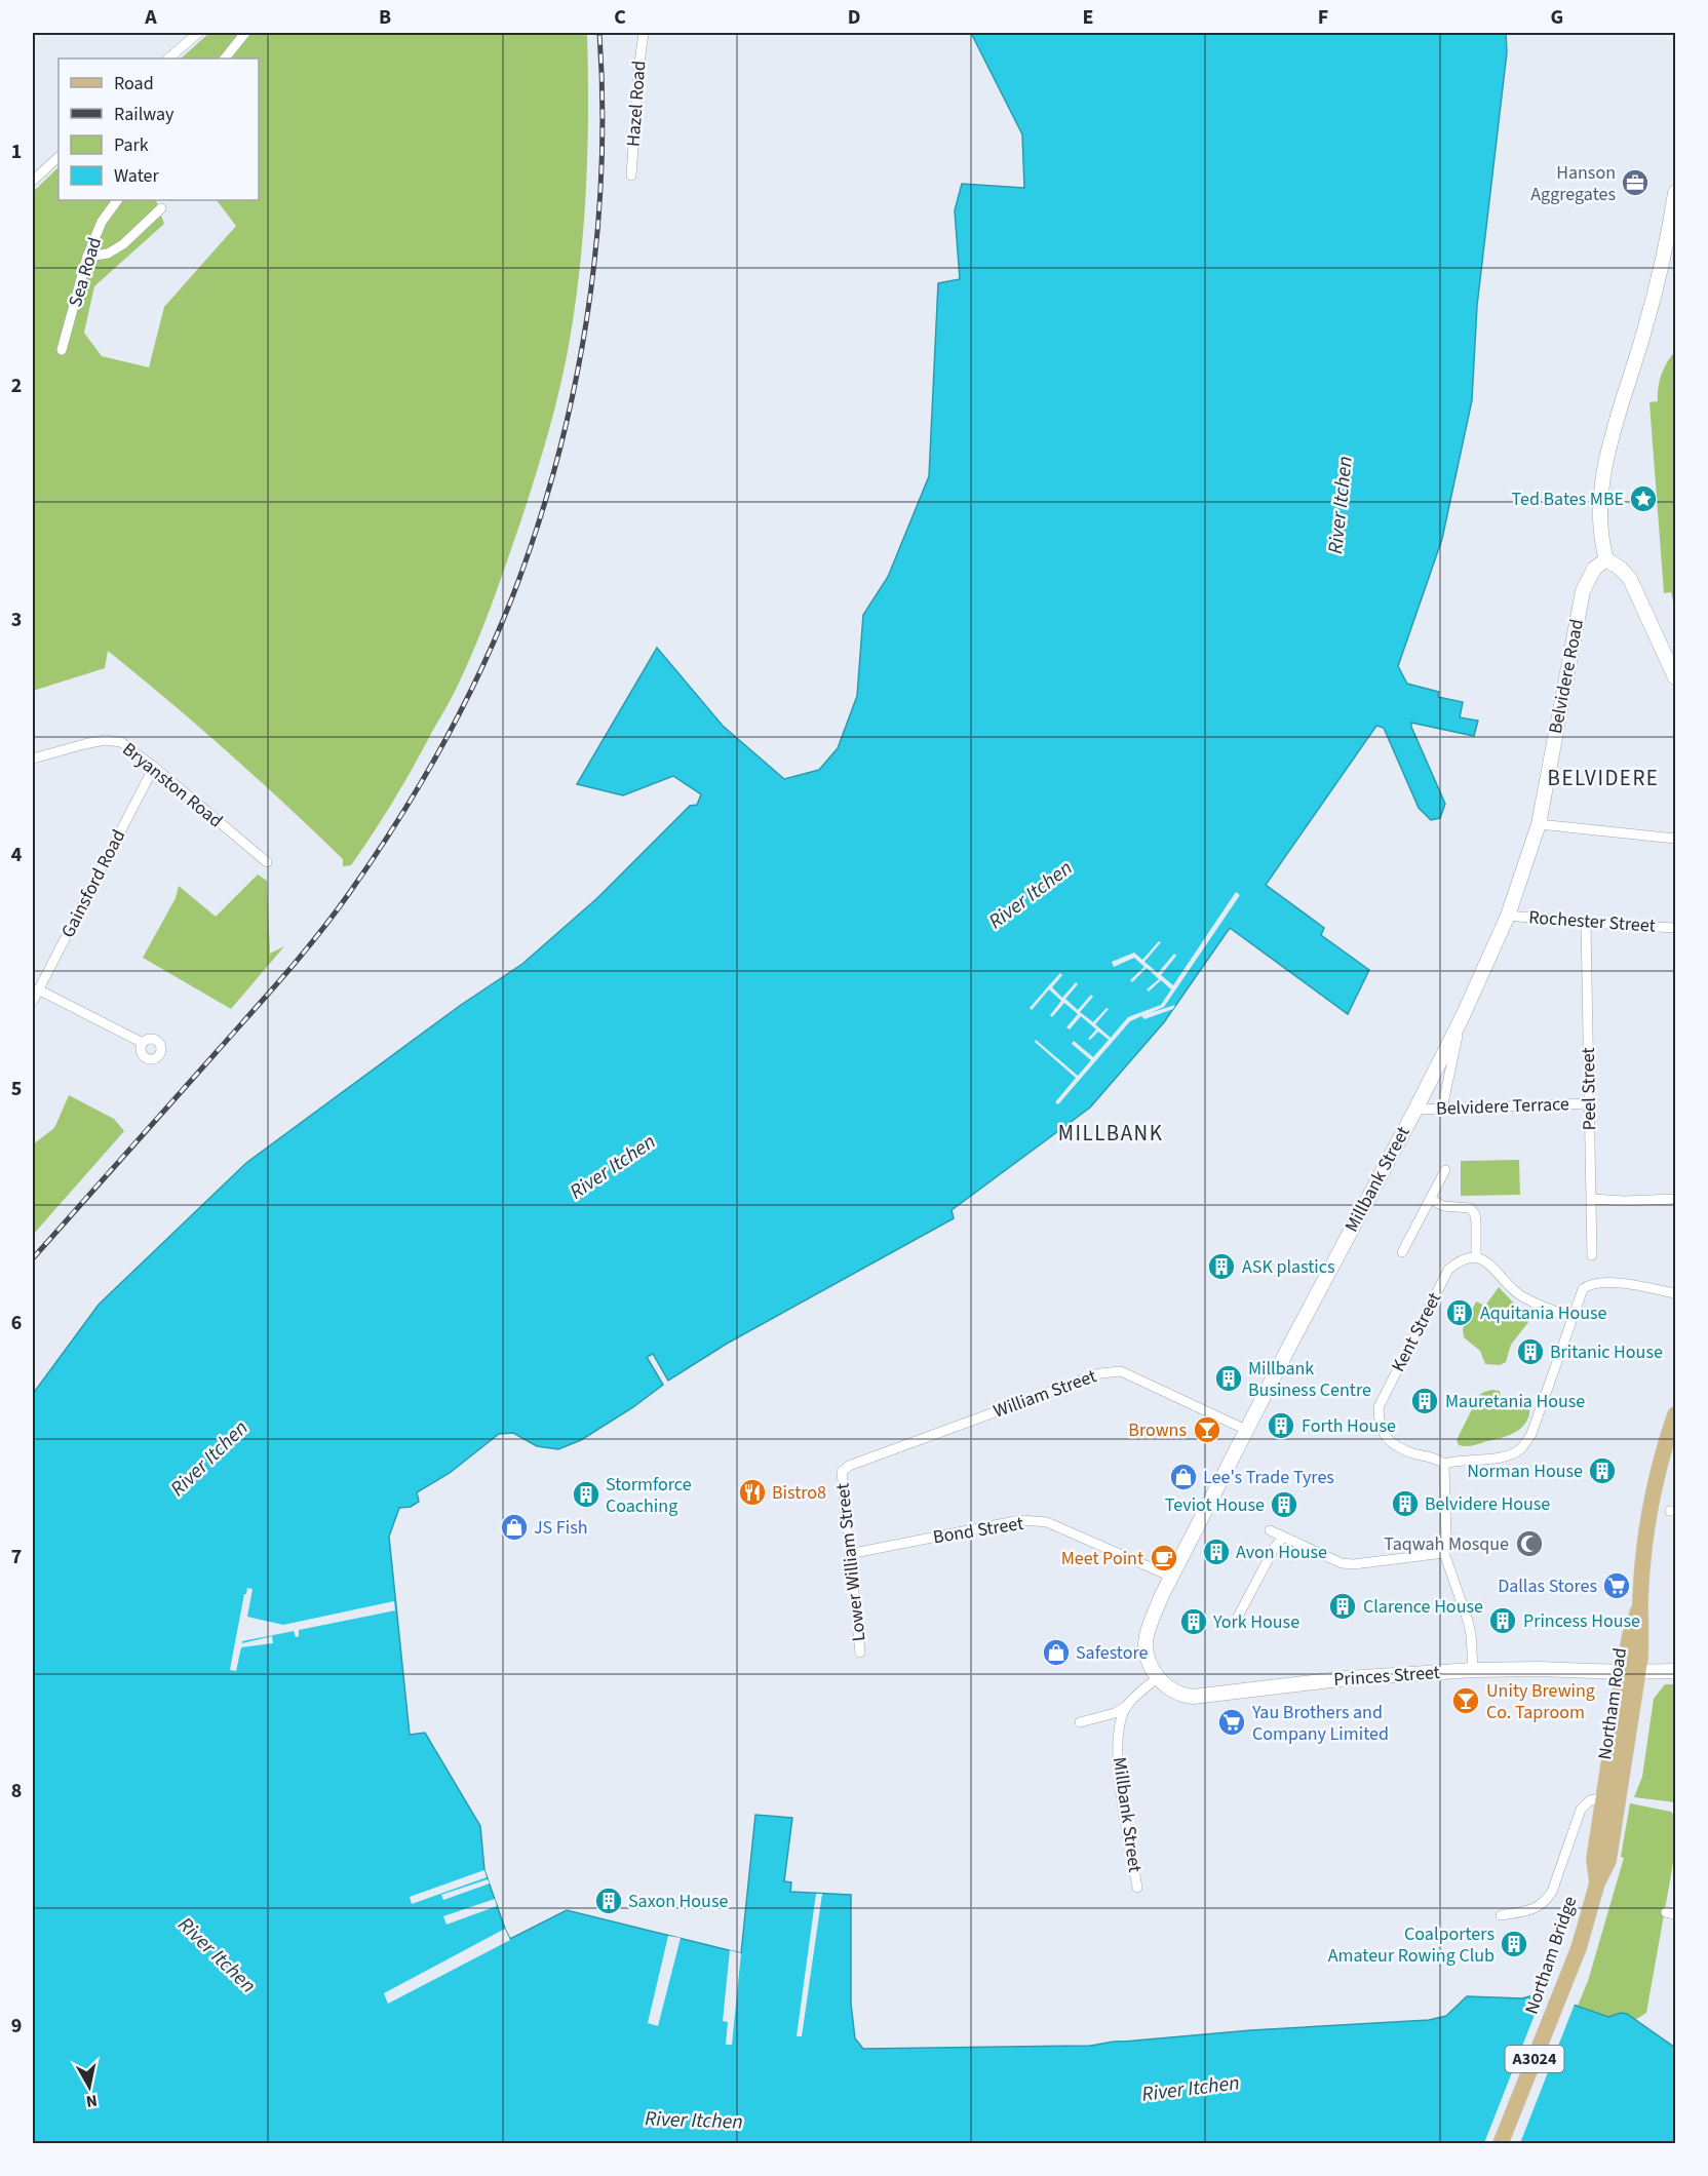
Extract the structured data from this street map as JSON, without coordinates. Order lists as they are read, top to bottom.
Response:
{
  "streets": {
    "main road": ["Northam Road", "Northam Bridge", "A3024"],
    "street": [
      "Hazel Road",
      "Sea Road",
      "Belvidere Road",
      "Bryanston Road",
      "Gainsford Road",
      "Rochester Street",
      "Peel Street",
      "Belvidere Terrace",
      "Millbank Street",
      "Kent Street",
      "William Street",
      "Bond Street",
      "Lower William Street",
      "Princes Street"
    ]
  },
  "crossings": [
    ["Belvidere Road", "Rochester Street"],
    ["Belvidere Road", "Belvidere Terrace"],
    ["Belvidere Road", "Millbank Street"],
    ["Bryanston Road", "Gainsford Road"],
    ["Rochester Street", "Peel Street"],
    ["Peel Street", "Belvidere Terrace"],
    ["Belvidere Terrace", "Millbank Street"],
    ["Millbank Street", "William Street"],
    ["Millbank Street", "Bond Street"],
    ["Millbank Street", "Princes Street"],
    ["William Street", "Lower William Street"],
    ["Bond Street", "Lower William Street"],
    ["Princes Street", "Northam Road"],
    ["Northam Road", "Northam Bridge"]
  ],
  "districts": ["BELVIDERE", "MILLBANK"],
  "water": ["River Itchen"],
  "places": {
    "office": ["Hanson Aggregates"],
    "place": ["Ted Bates MBE"],
    "building": [
      "ASK plastics",
      "Aquitania House",
      "Britanic House",
      "Millbank Business Centre",
      "Mauretania House",
      "Forth House",
      "Norman House",
      "Stormforce Coaching",
      "Belvidere House",
      "Teviot House",
      "Avon House",
      "Clarence House",
      "Princess House",
      "York House",
      "Saxon House",
      "Coalporters Amateur Rowing Club"
    ],
    "bar": ["Browns", "Unity Brewing Co. Taproom"],
    "shop": ["Lee's Trade Tyres", "JS Fish", "Safestore"],
    "restaurant": ["Bistro8"],
    "mosque": ["Taqwah Mosque"],
    "cafe": ["Meet Point"],
    "supermarket": ["Dallas Stores", "Yau Brothers and Company Limited"]
  },
  "legend": [
    "Road",
    "Railway",
    "Park",
    "Water"
  ],
  "north": "bottom",
  "grid": {
    "columns": [
      "A",
      "B",
      "C",
      "D",
      "E",
      "F",
      "G"
    ],
    "rows": [
      "1",
      "2",
      "3",
      "4",
      "5",
      "6",
      "7",
      "8",
      "9"
    ]
  }
}
